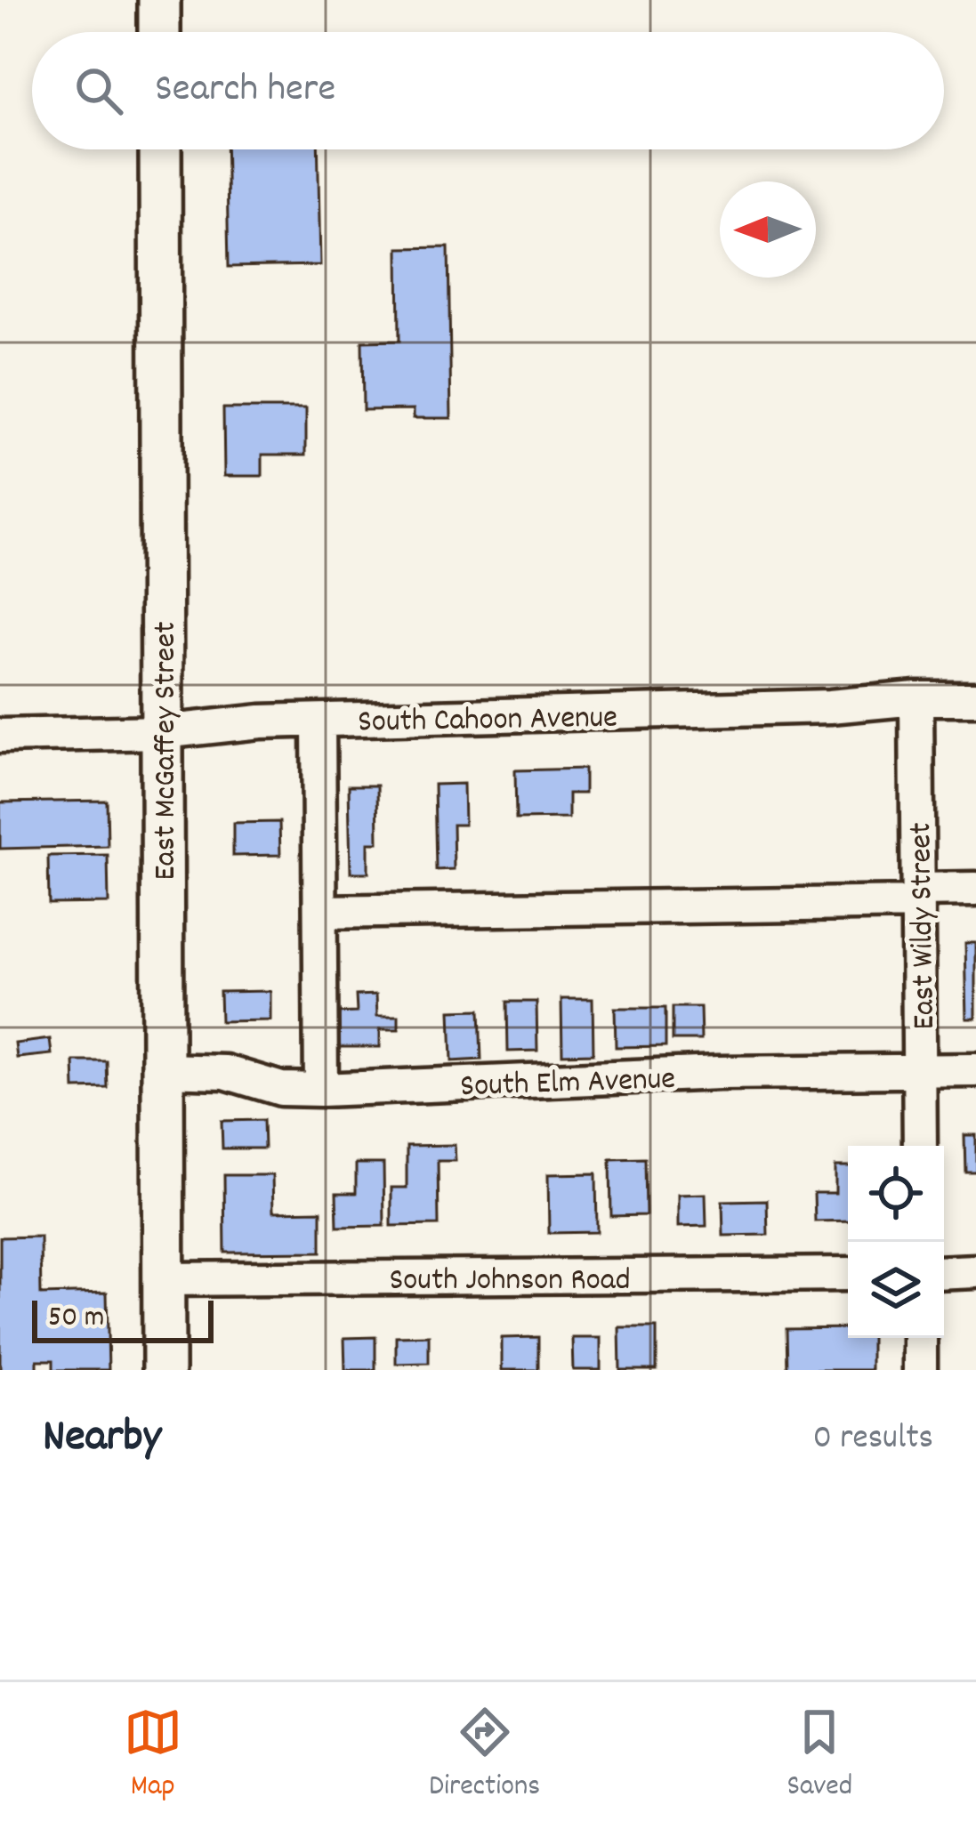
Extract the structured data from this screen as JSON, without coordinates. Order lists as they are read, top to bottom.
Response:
{
  "streets": {
    "main road": ["East McGaffey Street"],
    "street": [
      "South Cahoon Avenue",
      "East Wildy Street",
      "South Elm Avenue",
      "South Johnson Road"
    ]
  },
  "crossings": [
    ["South Cahoon Avenue", "East McGaffey Street"],
    ["South Cahoon Avenue", "East Wildy Street"],
    ["East McGaffey Street", "South Elm Avenue"],
    ["East McGaffey Street", "South Johnson Road"],
    ["East Wildy Street", "South Elm Avenue"]
  ],
  "scale_bar": "50 m",
  "north": "left",
  "page": {
    "search": "Search here",
    "scale": "50 m",
    "heading": ["Nearby", "0 results"],
    "nav": ["Map", "Directions", "Saved"]
  }
}
